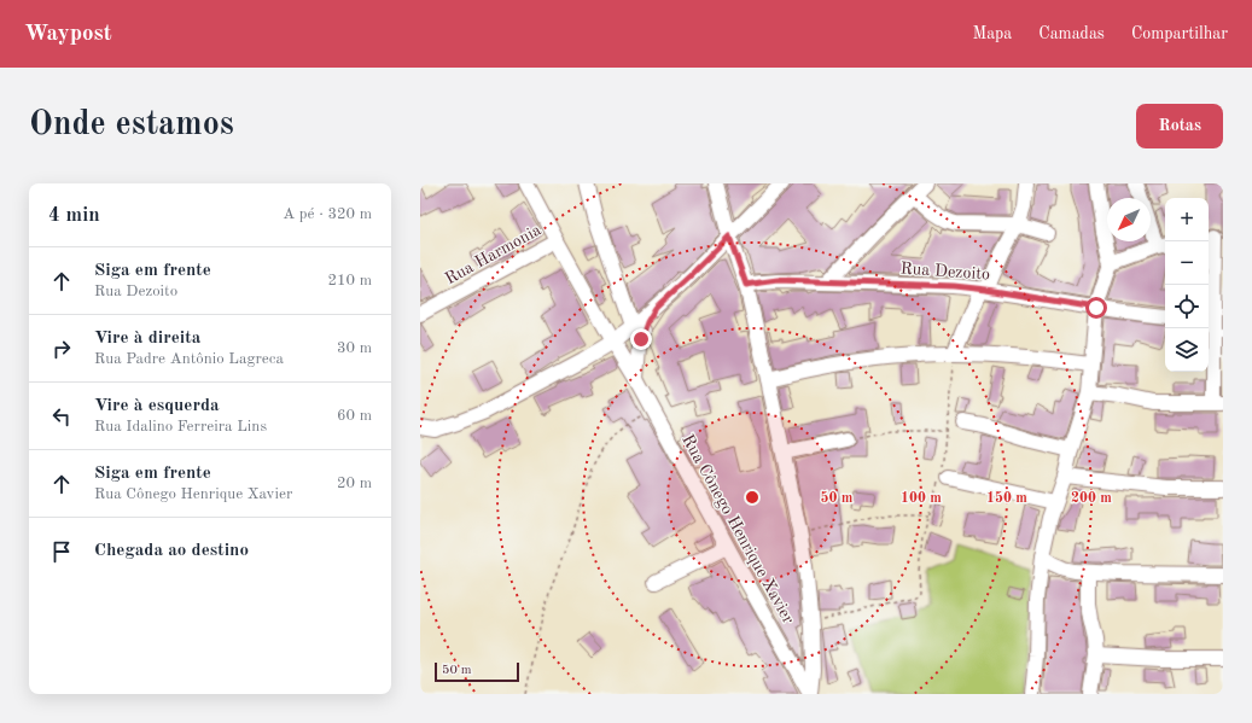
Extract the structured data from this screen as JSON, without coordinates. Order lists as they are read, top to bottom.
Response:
{
  "streets": {
    "street": ["Rua Harmonia", "Rua Dezoito", "Rua Cônego Henrique Xavier"]
  },
  "crossings": [
    ["Rua Harmonia", "Rua Cônego Henrique Xavier"]
  ],
  "scale_bar": "50 m",
  "north": "bottom left",
  "page": {
    "header": "Waypost",
    "nav": ["Mapa", "Camadas", "Compartilhar"],
    "buttons": "Rotas",
    "title": "Onde estamos",
    "heading": ["4 min", "A pé · 320 m"],
    "map_buttons": ["+", "−"],
    "list": [
      ["Siga em frente", "Rua Dezoito", "210 m"],
      ["Vire à direita", "Rua Padre Antônio Lagreca", "30 m"],
      ["Vire à esquerda", "Rua Idalino Ferreira Lins", "60 m"],
      ["Siga em frente", "Rua Cônego Henrique Xavier", "20 m"],
      "Chegada ao destino"
    ],
    "scale": "50 m"
  },
  "rings": [
    "50 m",
    "100 m",
    "150 m",
    "200 m"
  ]
}
